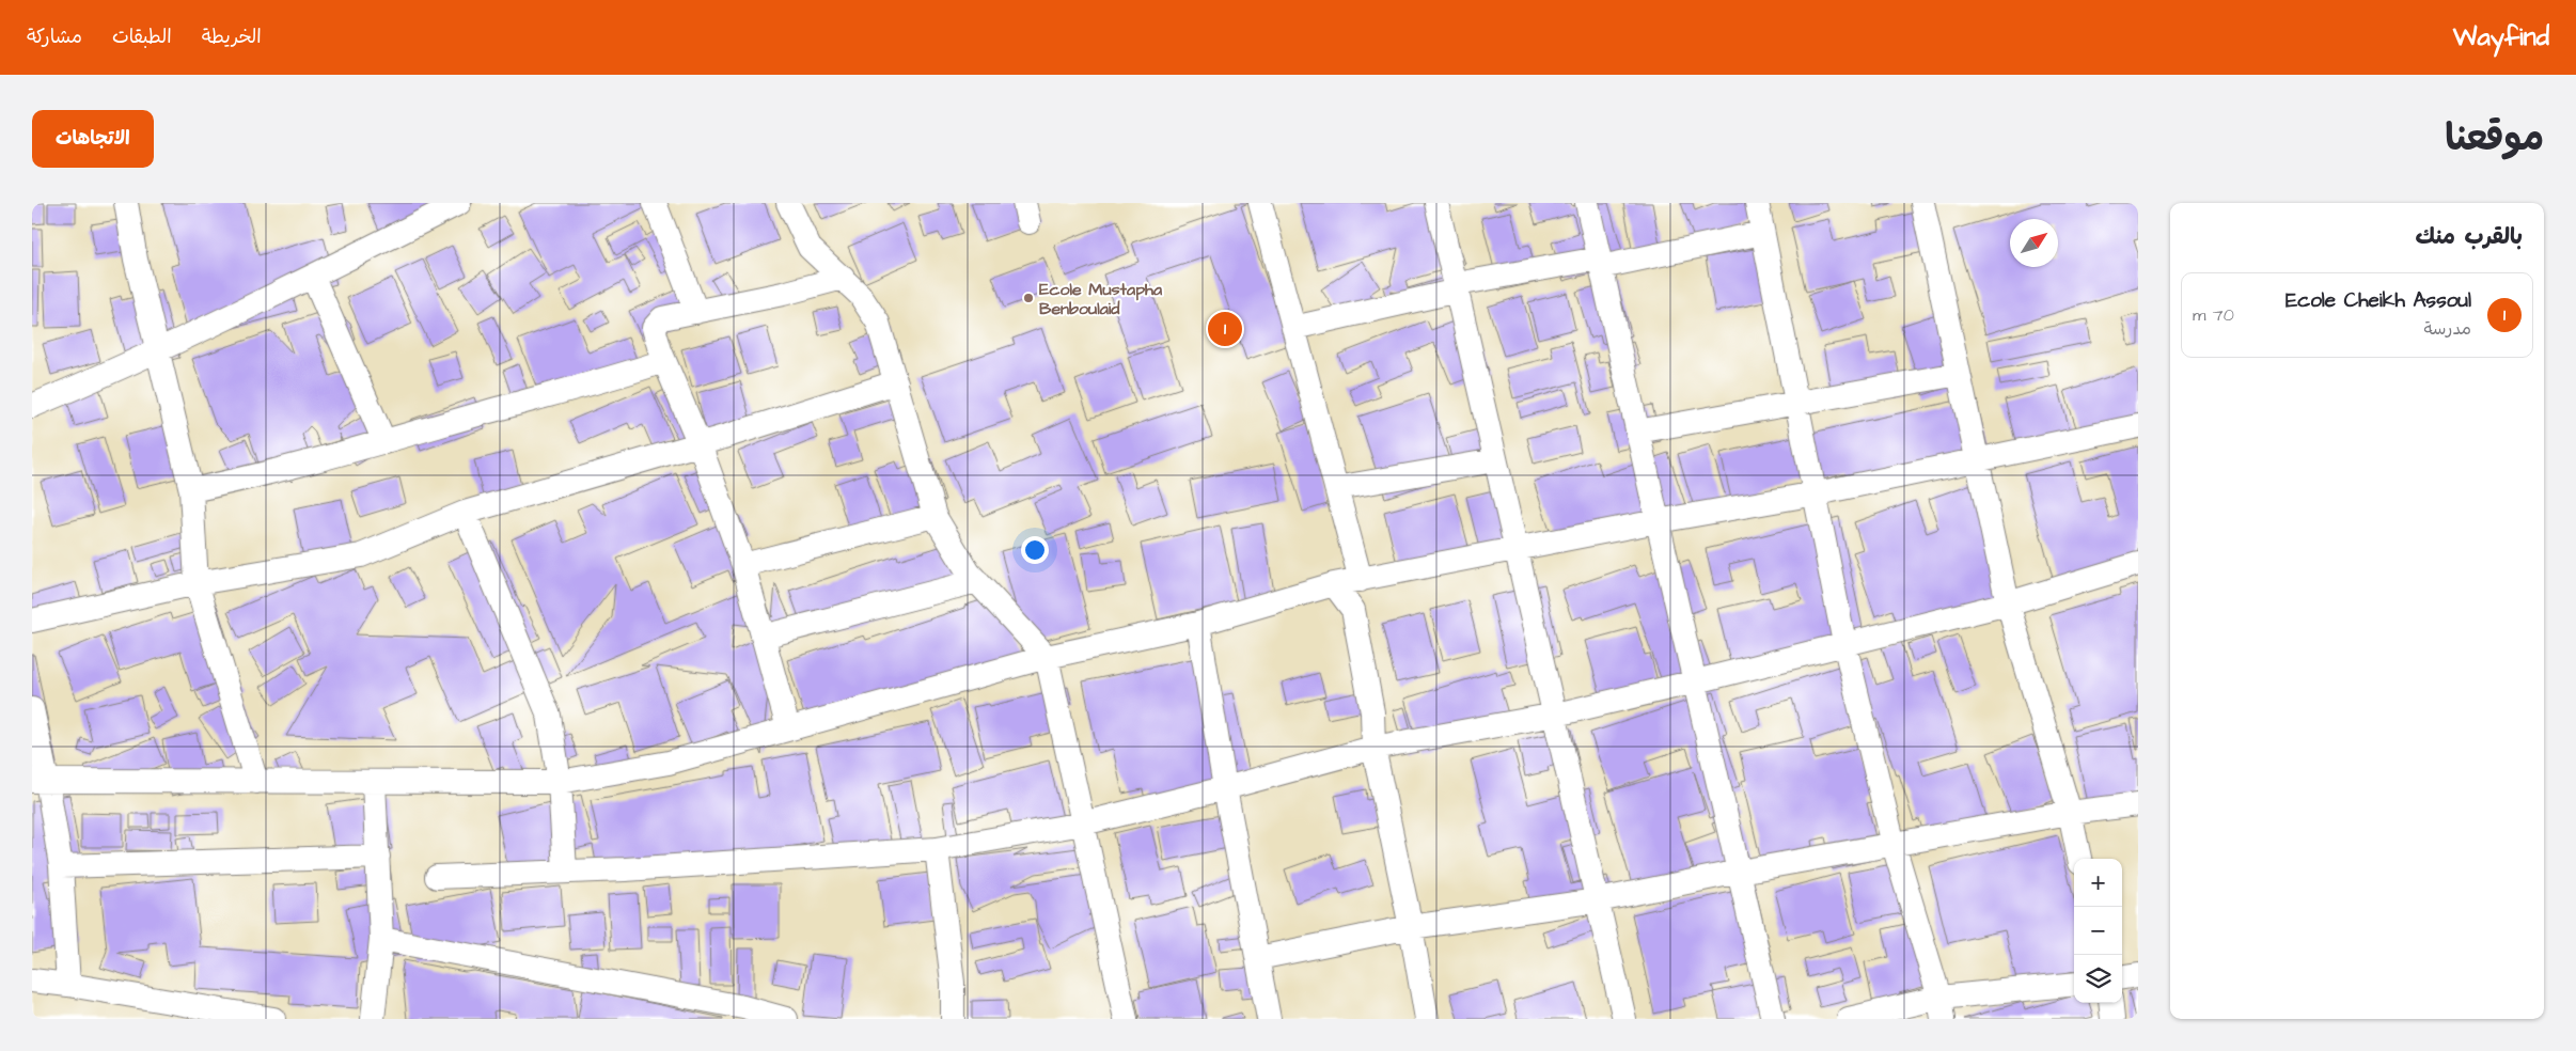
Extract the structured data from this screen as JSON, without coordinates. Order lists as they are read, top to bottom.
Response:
{
  "places": ["Ecole Mustapha Benboulaid"],
  "north": "top right",
  "page": {
    "header": "Wayfind",
    "nav": ["الخريطة", "الطبقات", "مشاركة"],
    "title": "موقعنا",
    "buttons": "الاتجاهات",
    "heading": "بالقرب منك",
    "list": [
      {
        "mark": "1",
        "name": "Ecole Cheikh Assoul",
        "note": "مدرسة",
        "value": "70 m"
      }
    ],
    "pins": "1",
    "map_buttons": ["+", "−"]
  }
}
